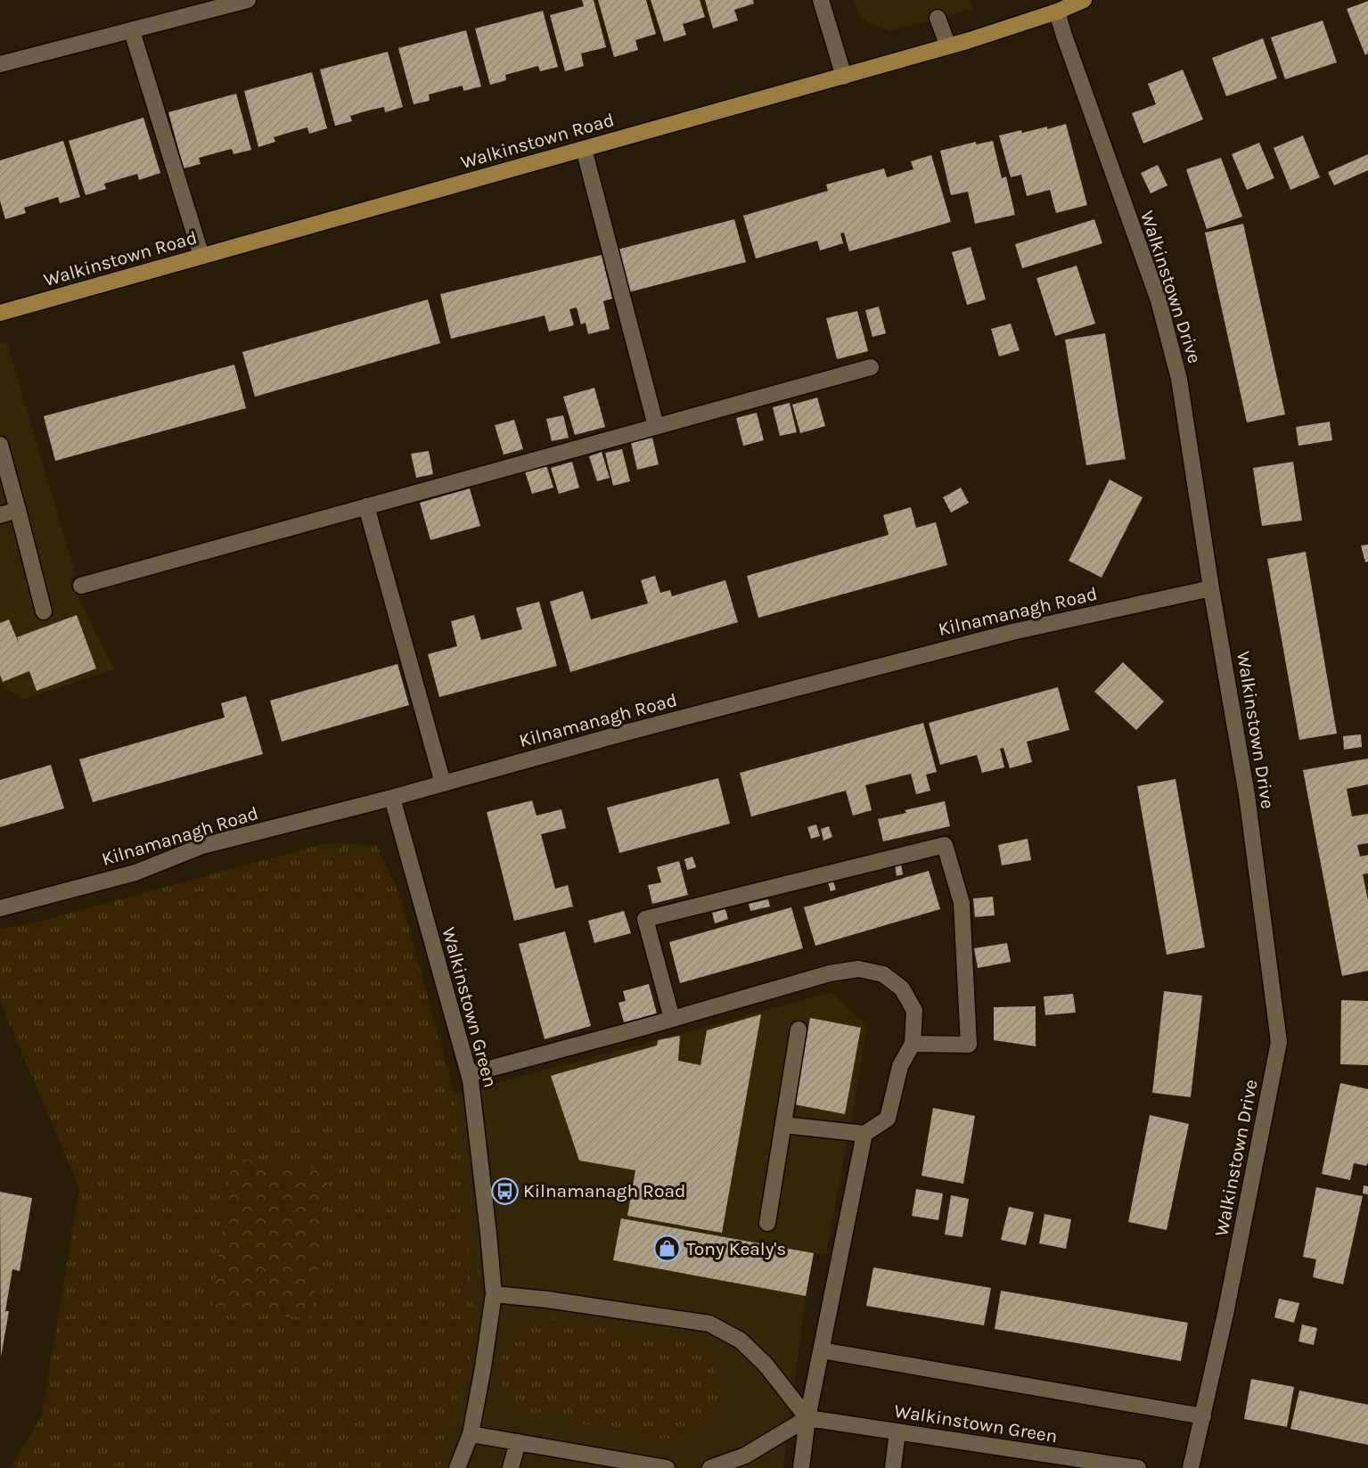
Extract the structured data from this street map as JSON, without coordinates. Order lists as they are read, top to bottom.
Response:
{
  "streets": {
    "main road": ["Walkinstown Road"],
    "street": ["Walkinstown Drive", "Kilnamanagh Road", "Walkinstown Green"]
  },
  "crossings": [
    ["Walkinstown Road", "Walkinstown Drive"],
    ["Walkinstown Drive", "Kilnamanagh Road"],
    ["Kilnamanagh Road", "Walkinstown Green"]
  ],
  "places": {
    "bus stop": ["Kilnamanagh Road"],
    "shop": ["Tony Kealy's"]
  }
}
